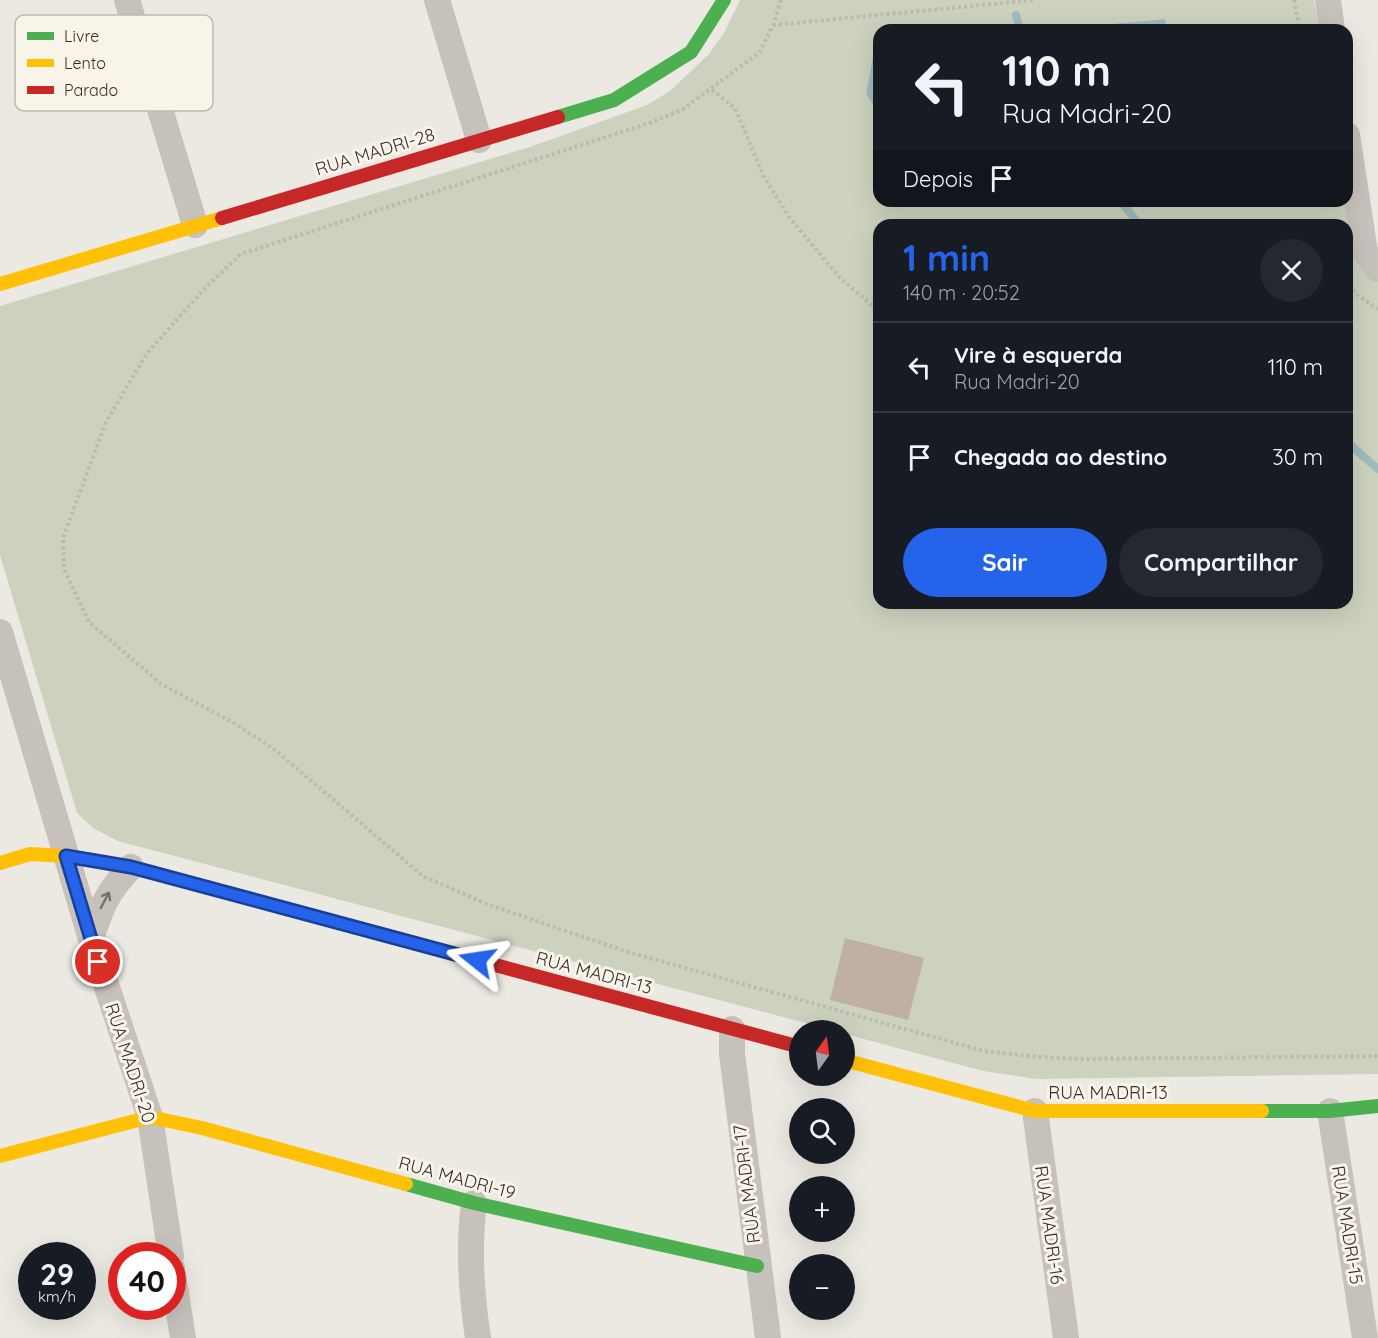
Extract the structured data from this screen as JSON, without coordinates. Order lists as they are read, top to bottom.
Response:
{
  "streets": {
    "street": [
      "RUA MADRI-28",
      "RUA MADRI-13",
      "RUA MADRI-20",
      "RUA MADRI-19",
      "RUA MADRI-17",
      "RUA MADRI-16",
      "RUA MADRI-15"
    ]
  },
  "crossings": [
    ["RUA MADRI-13", "RUA MADRI-20"],
    ["RUA MADRI-13", "RUA MADRI-17"],
    ["RUA MADRI-13", "RUA MADRI-16"],
    ["RUA MADRI-13", "RUA MADRI-15"],
    ["RUA MADRI-20", "RUA MADRI-19"],
    ["RUA MADRI-19", "RUA MADRI-17"]
  ],
  "legend": ["Livre", "Lento", "Parado"],
  "north": "top",
  "page": {
    "turn": ["110 m", "Rua Madri-20"],
    "then": "Depois",
    "heading": ["1 min", "140 m · 20:52"],
    "list": [
      {
        "name": "Vire à esquerda",
        "note": "Rua Madri-20",
        "value": "110 m"
      },
      {
        "name": "Chegada ao destino",
        "value": "30 m"
      }
    ],
    "buttons": ["Sair", "Compartilhar"],
    "map_buttons": ["+", "−"],
    "speed": "29 km/h",
    "limit": "40"
  }
}
